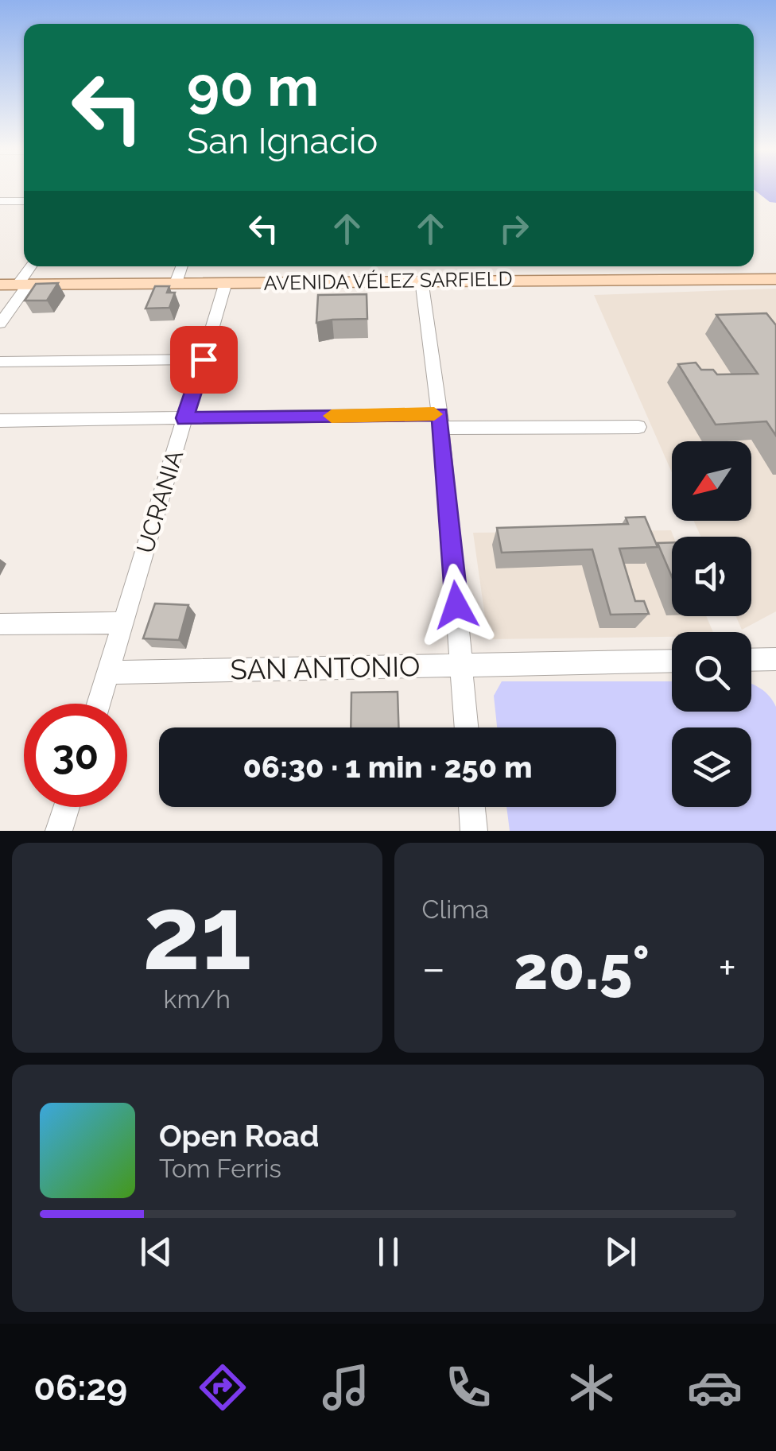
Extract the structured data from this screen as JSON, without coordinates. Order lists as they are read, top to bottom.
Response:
{
  "streets": {
    "main road": ["AVENIDA VÉLEZ SARFIELD"],
    "street": ["UCRANIA", "SAN ANTONIO"]
  },
  "crossings": [
    ["AVENIDA VÉLEZ SARFIELD", "UCRANIA"],
    ["UCRANIA", "SAN ANTONIO"]
  ],
  "north": "bottom left",
  "page": {
    "turn": ["90 m", "San Ignacio"],
    "limit": "30",
    "trip": "06:30 · 1 min · 250 m",
    "tile": [
      ["21", "km/h"],
      "Clima"
    ],
    "heat": ["−", "20.5°", "+"],
    "song": ["Open Road", "Tom Ferris"],
    "tabs": "06:29"
  }
}
